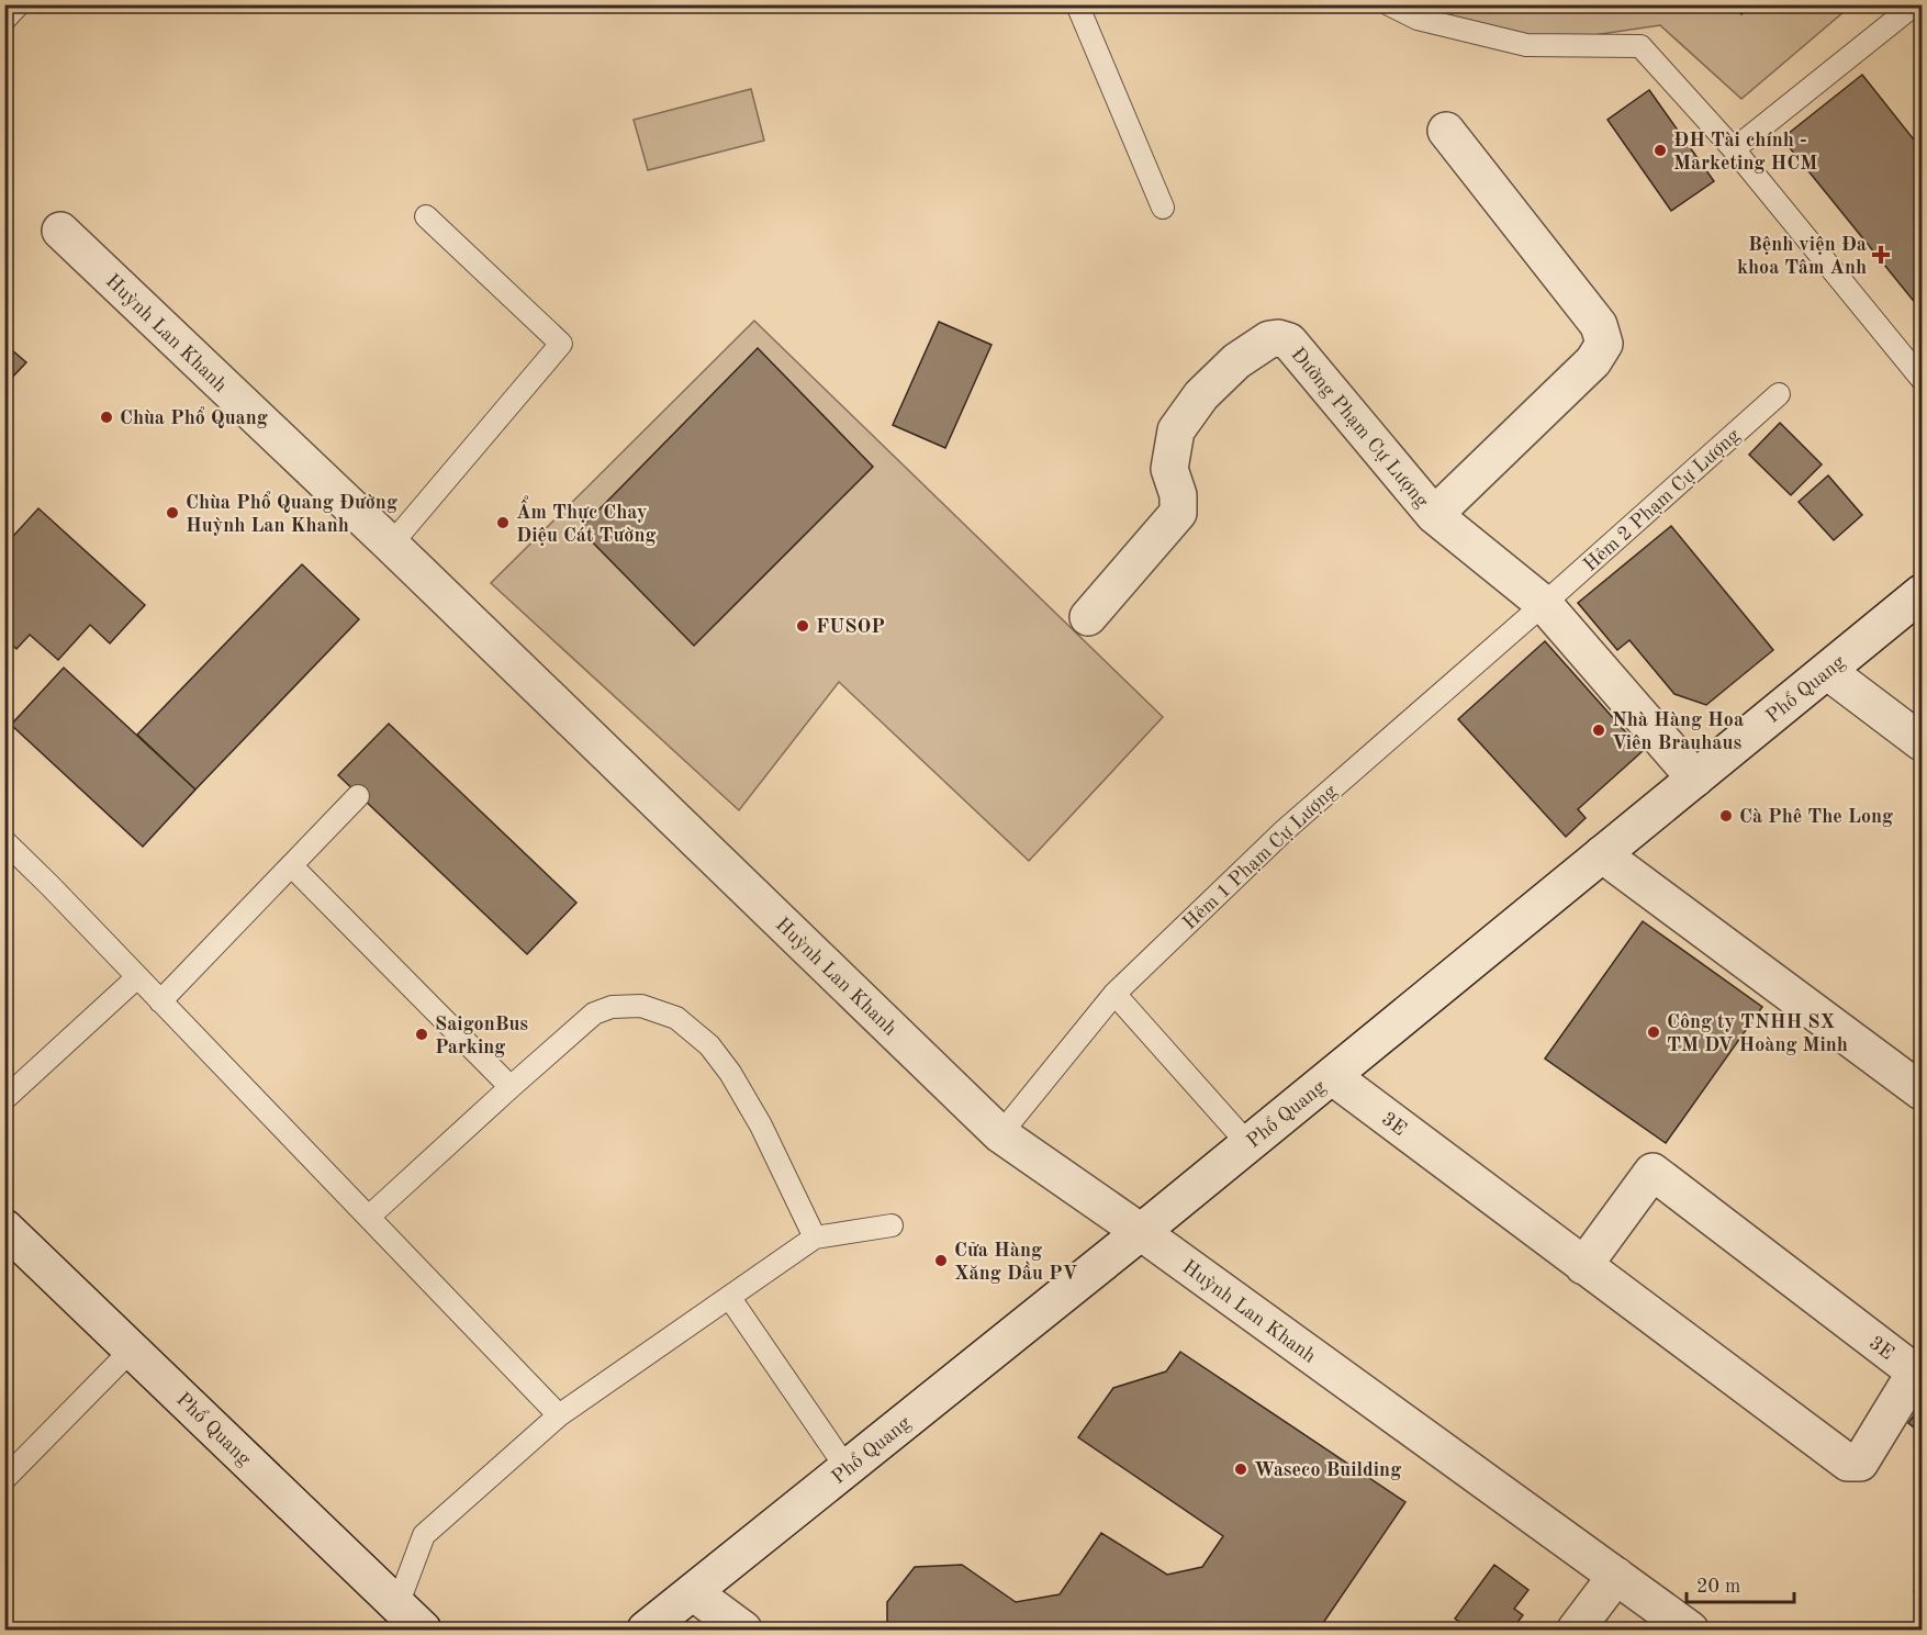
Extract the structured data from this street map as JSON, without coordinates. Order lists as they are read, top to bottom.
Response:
{
  "streets": {
    "street": [
      "Huỳnh Lan Khanh",
      "Đường Phạm Cự Lượng",
      "Phổ Quang",
      "3E"
    ],
    "lane": ["Hẻm 2 Phạm Cự Lượng", "Hẻm 1 Phạm Cự Lượng"]
  },
  "crossings": [
    ["Huỳnh Lan Khanh", "Phổ Quang"],
    ["Huỳnh Lan Khanh", "Hẻm 1 Phạm Cự Lượng"],
    ["Đường Phạm Cự Lượng", "Hẻm 2 Phạm Cự Lượng"],
    ["Đường Phạm Cự Lượng", "Phổ Quang"],
    ["Đường Phạm Cự Lượng", "Hẻm 1 Phạm Cự Lượng"],
    ["Hẻm 2 Phạm Cự Lượng", "Hẻm 1 Phạm Cự Lượng"],
    ["Phổ Quang", "3E"]
  ],
  "places": {
    "other": [
      "ĐH Tài chính - Marketing HCM",
      "Chùa Phổ Quang",
      "Chùa Phổ Quang Đường Huỳnh Lan Khanh",
      "Ẩm Thực Chay Diệu Cát Tường",
      "FUSOP",
      "Nhà Hàng Hoa Viên Brauhaus",
      "Cà Phê The Long",
      "Công ty TNHH SX TM DV Hoàng Minh",
      "SaigonBus Parking",
      "Cửa Hàng Xăng Dầu PV",
      "Waseco Building"
    ],
    "health": ["Bệnh viện Đa khoa Tâm Anh"]
  },
  "scale_bar": "20 m"
}
